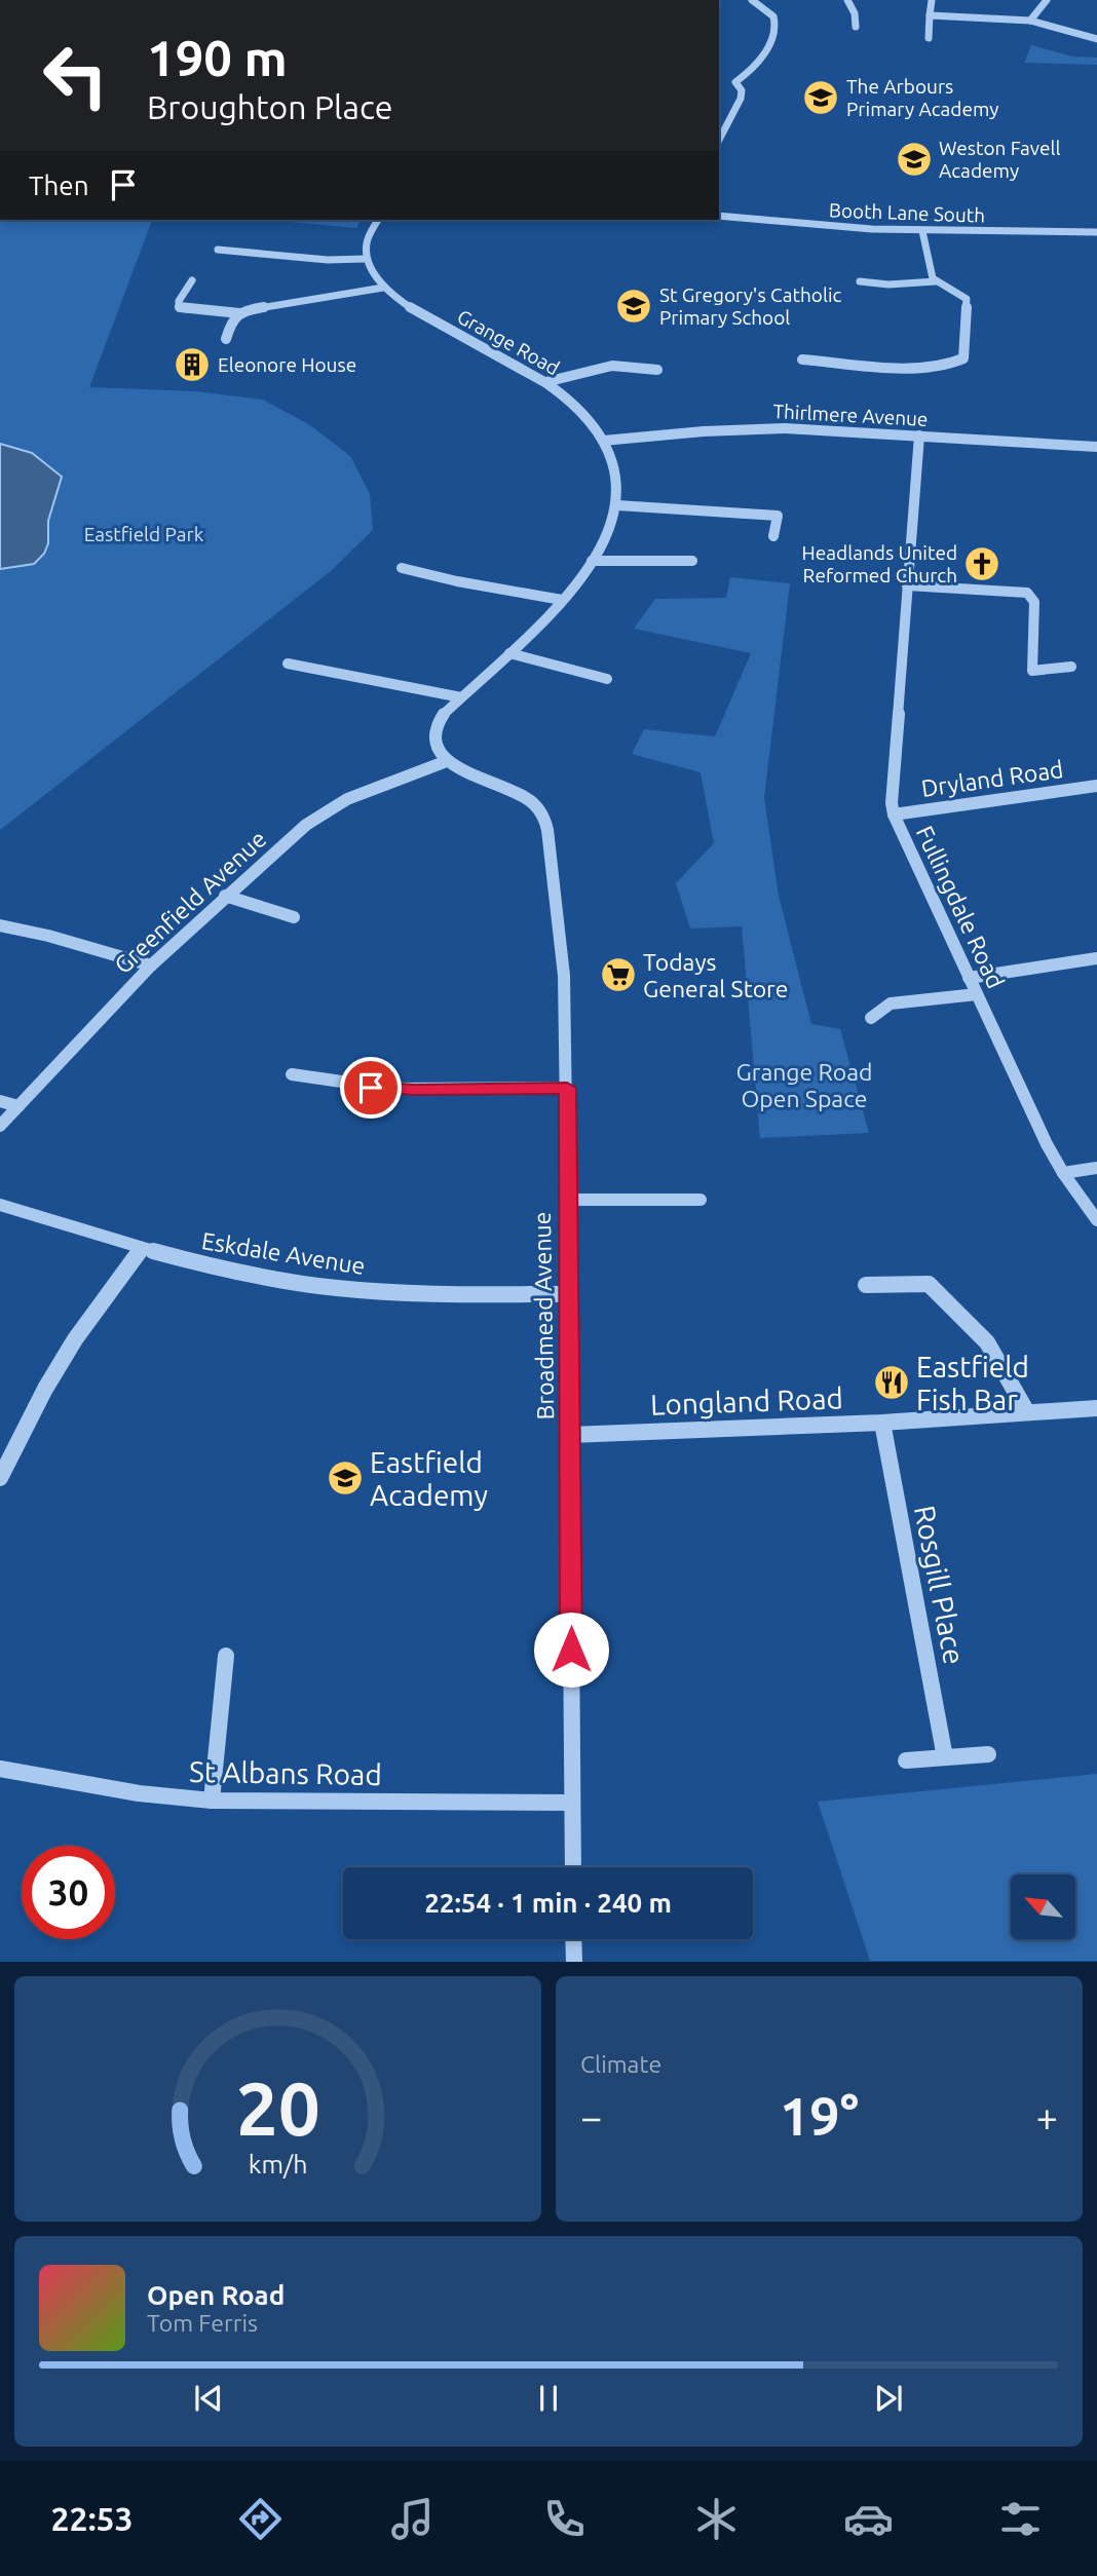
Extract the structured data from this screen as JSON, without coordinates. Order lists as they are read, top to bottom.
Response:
{
  "streets": {
    "street": [
      "Booth Lane South",
      "Grange Road",
      "Thirlmere Avenue",
      "Dryland Road",
      "Greenfield Avenue",
      "Fullingdale Road",
      "Eskdale Avenue",
      "Broadmead Avenue",
      "Longland Road",
      "Rosgill Place",
      "St Albans Road"
    ]
  },
  "crossings": [
    ["Grange Road", "Thirlmere Avenue"],
    ["Grange Road", "Greenfield Avenue"],
    ["Grange Road", "Broadmead Avenue"],
    ["Thirlmere Avenue", "Fullingdale Road"],
    ["Dryland Road", "Fullingdale Road"],
    ["Greenfield Avenue", "Broadmead Avenue"],
    ["Eskdale Avenue", "Broadmead Avenue"],
    ["Broadmead Avenue", "Longland Road"],
    ["Broadmead Avenue", "St Albans Road"],
    ["Longland Road", "Rosgill Place"]
  ],
  "parks": ["Eastfield Park", "Grange Road Open Space"],
  "places": {
    "school or university": [
      "The Arbours Primary Academy",
      "Weston Favell Academy",
      "St Gregory's Catholic Primary School",
      "Eastfield Academy"
    ],
    "building": ["Eleonore House"],
    "church": ["Headlands United Reformed Church"],
    "supermarket": ["Todays General Store"],
    "restaurant": ["Eastfield Fish Bar"]
  },
  "north": "top left",
  "page": {
    "turn": ["190 m", "Broughton Place"],
    "then": "Then",
    "limit": "30",
    "trip": "22:54 · 1 min · 240 m",
    "tile": "Climate",
    "heat": ["−", "19°", "+"],
    "song": ["Open Road", "Tom Ferris"],
    "tabs": "22:53",
    "gauge": ["20", "km/h"]
  }
}
